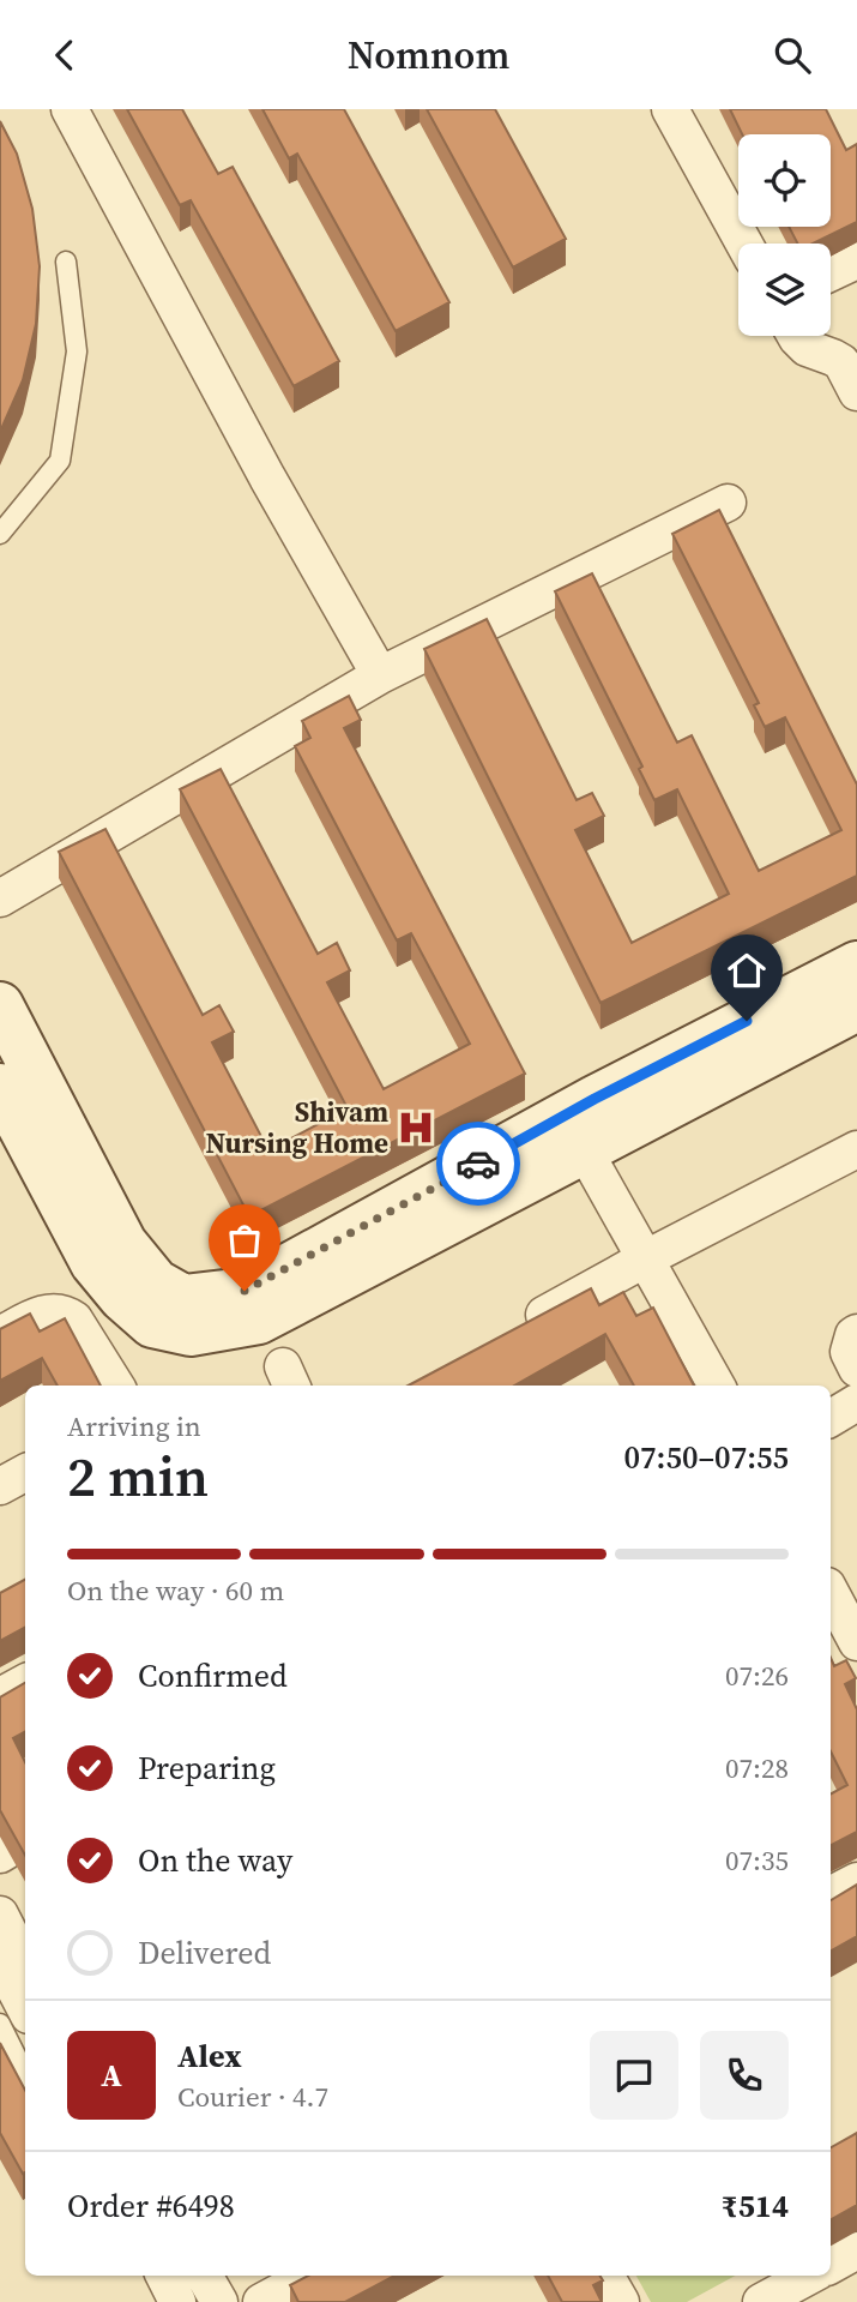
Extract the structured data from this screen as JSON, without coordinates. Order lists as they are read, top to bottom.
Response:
{
  "places": {
    "hospital": ["Shivam Nursing Home"]
  },
  "page": {
    "header": "Nomnom",
    "heading": ["2 min", "Arriving in", "07:50–07:55"],
    "panel": [
      "Alex",
      "Courier · 4.7",
      "Order #6498",
      "₹514"
    ],
    "bar": "On the way · 60 m",
    "list": [
      ["Confirmed", "07:26"],
      ["Preparing", "07:28"],
      ["On the way", "07:35"],
      "Delivered"
    ],
    "round": "A"
  }
}
